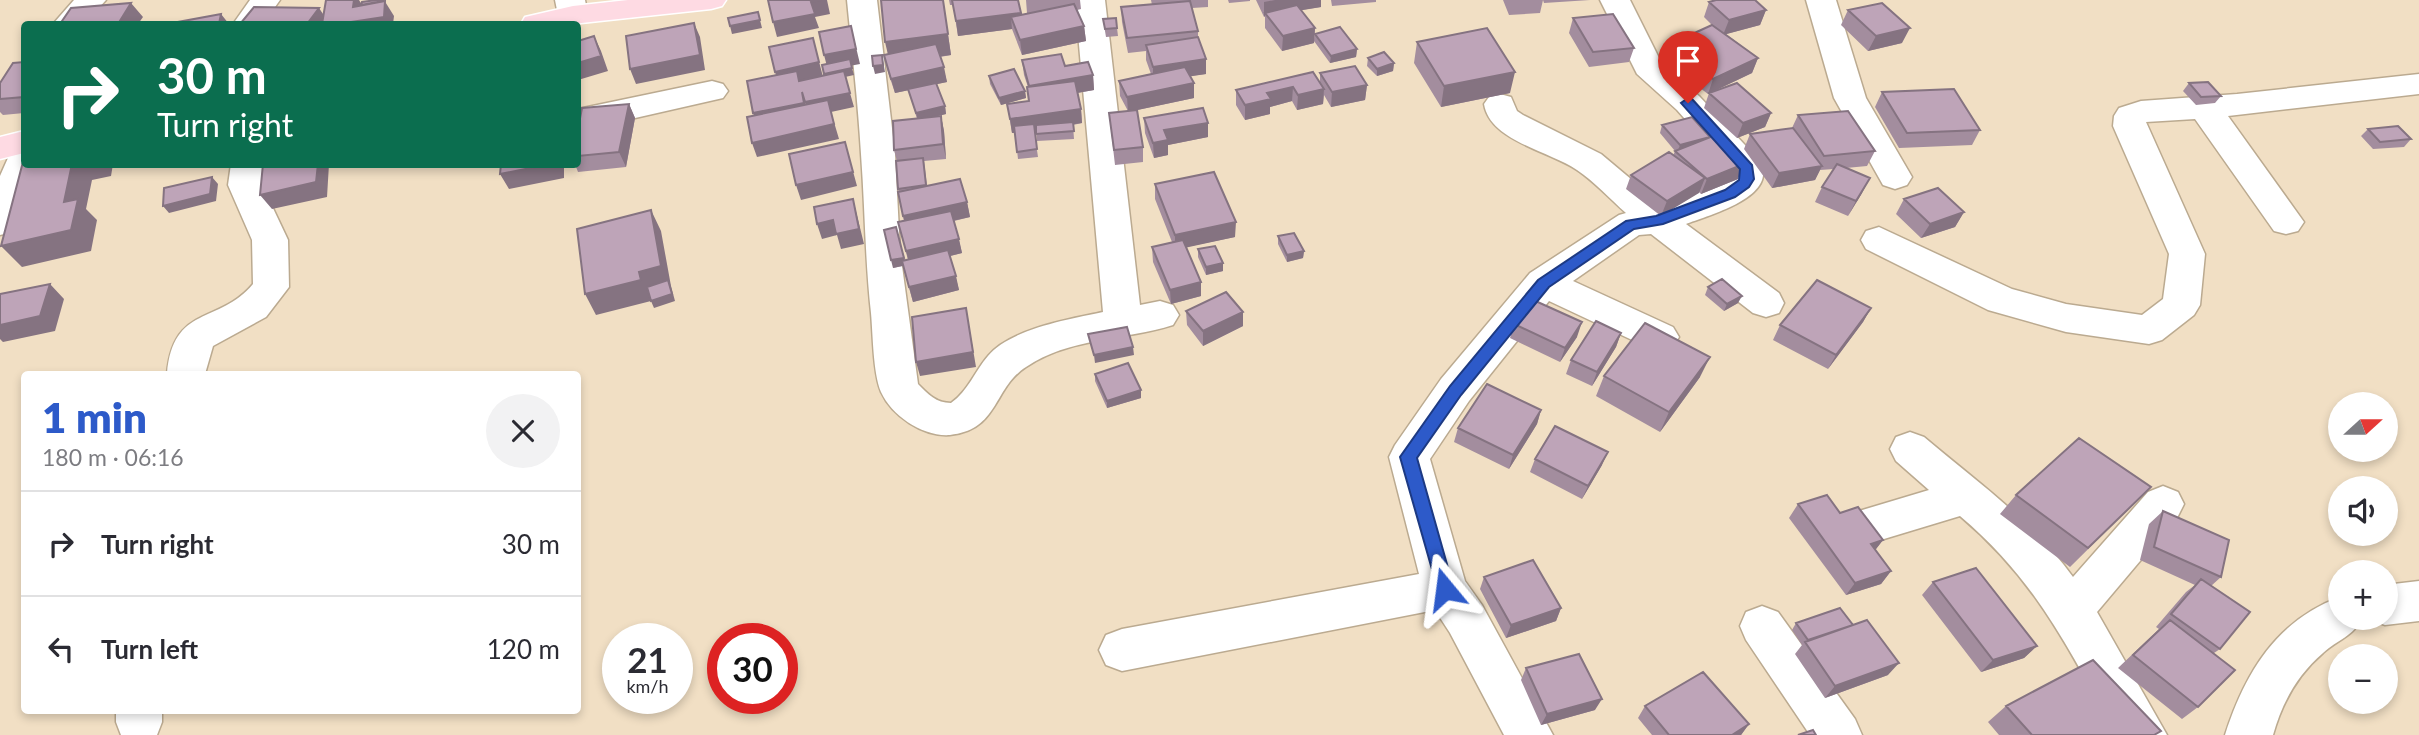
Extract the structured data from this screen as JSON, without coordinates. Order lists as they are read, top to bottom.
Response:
{
  "north": "right",
  "page": {
    "turn": ["30 m", "Turn right"],
    "heading": ["1 min", "180 m · 06:16"],
    "map_buttons": ["+", "−"],
    "list": [
      {
        "name": "Turn right",
        "value": "30 m"
      },
      {
        "name": "Turn left",
        "value": "120 m"
      }
    ],
    "speed": "21 km/h",
    "limit": "30"
  }
}
